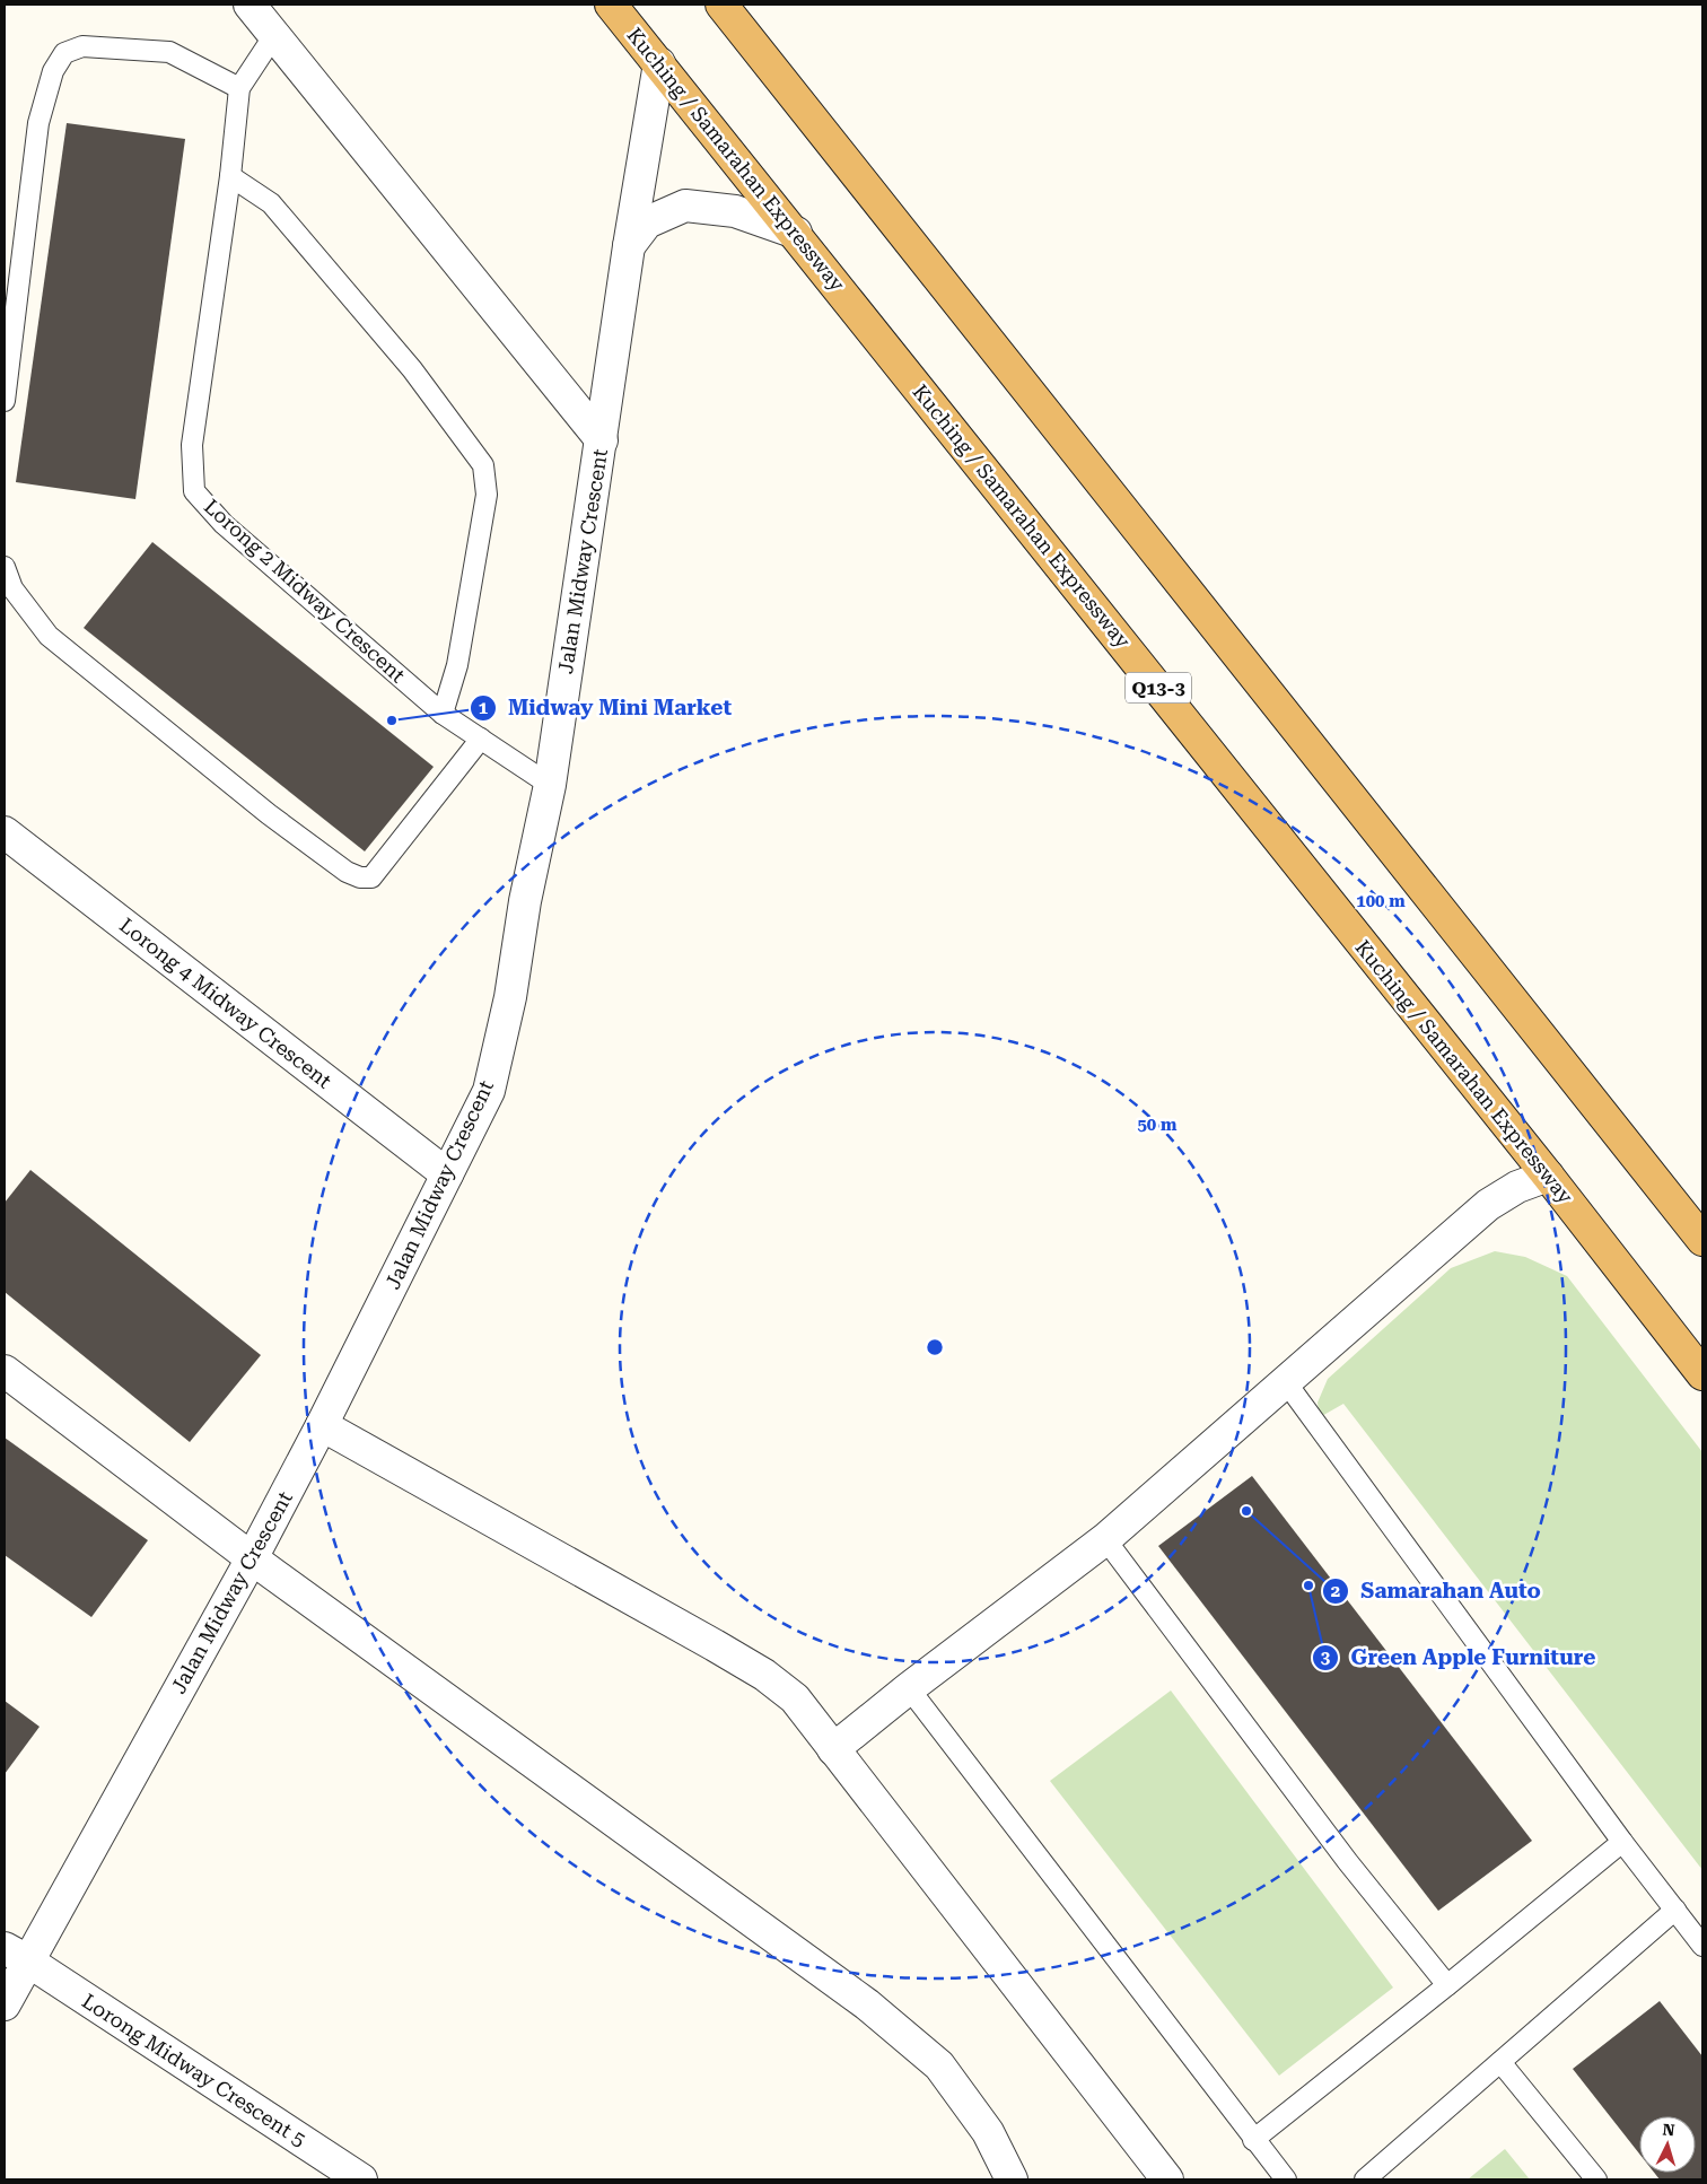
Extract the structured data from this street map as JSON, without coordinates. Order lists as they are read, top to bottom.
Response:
{
  "streets": {
    "highway": ["Kuching / Samarahan Expressway", "Q13-3"],
    "street": ["Jalan Midway Crescent", "Lorong 4 Midway Crescent", "Lorong Midway Crescent 5"],
    "lane": ["Lorong 2 Midway Crescent"]
  },
  "crossings": [
    ["Kuching / Samarahan Expressway", "Jalan Midway Crescent"],
    ["Jalan Midway Crescent", "Lorong 2 Midway Crescent"],
    ["Jalan Midway Crescent", "Lorong 4 Midway Crescent"],
    ["Jalan Midway Crescent", "Lorong Midway Crescent 5"]
  ],
  "places": ["Midway Mini Market", "Samarahan Auto", "Green Apple Furniture"],
  "north": "top",
  "rings": ["100 m", "50 m"]
}
